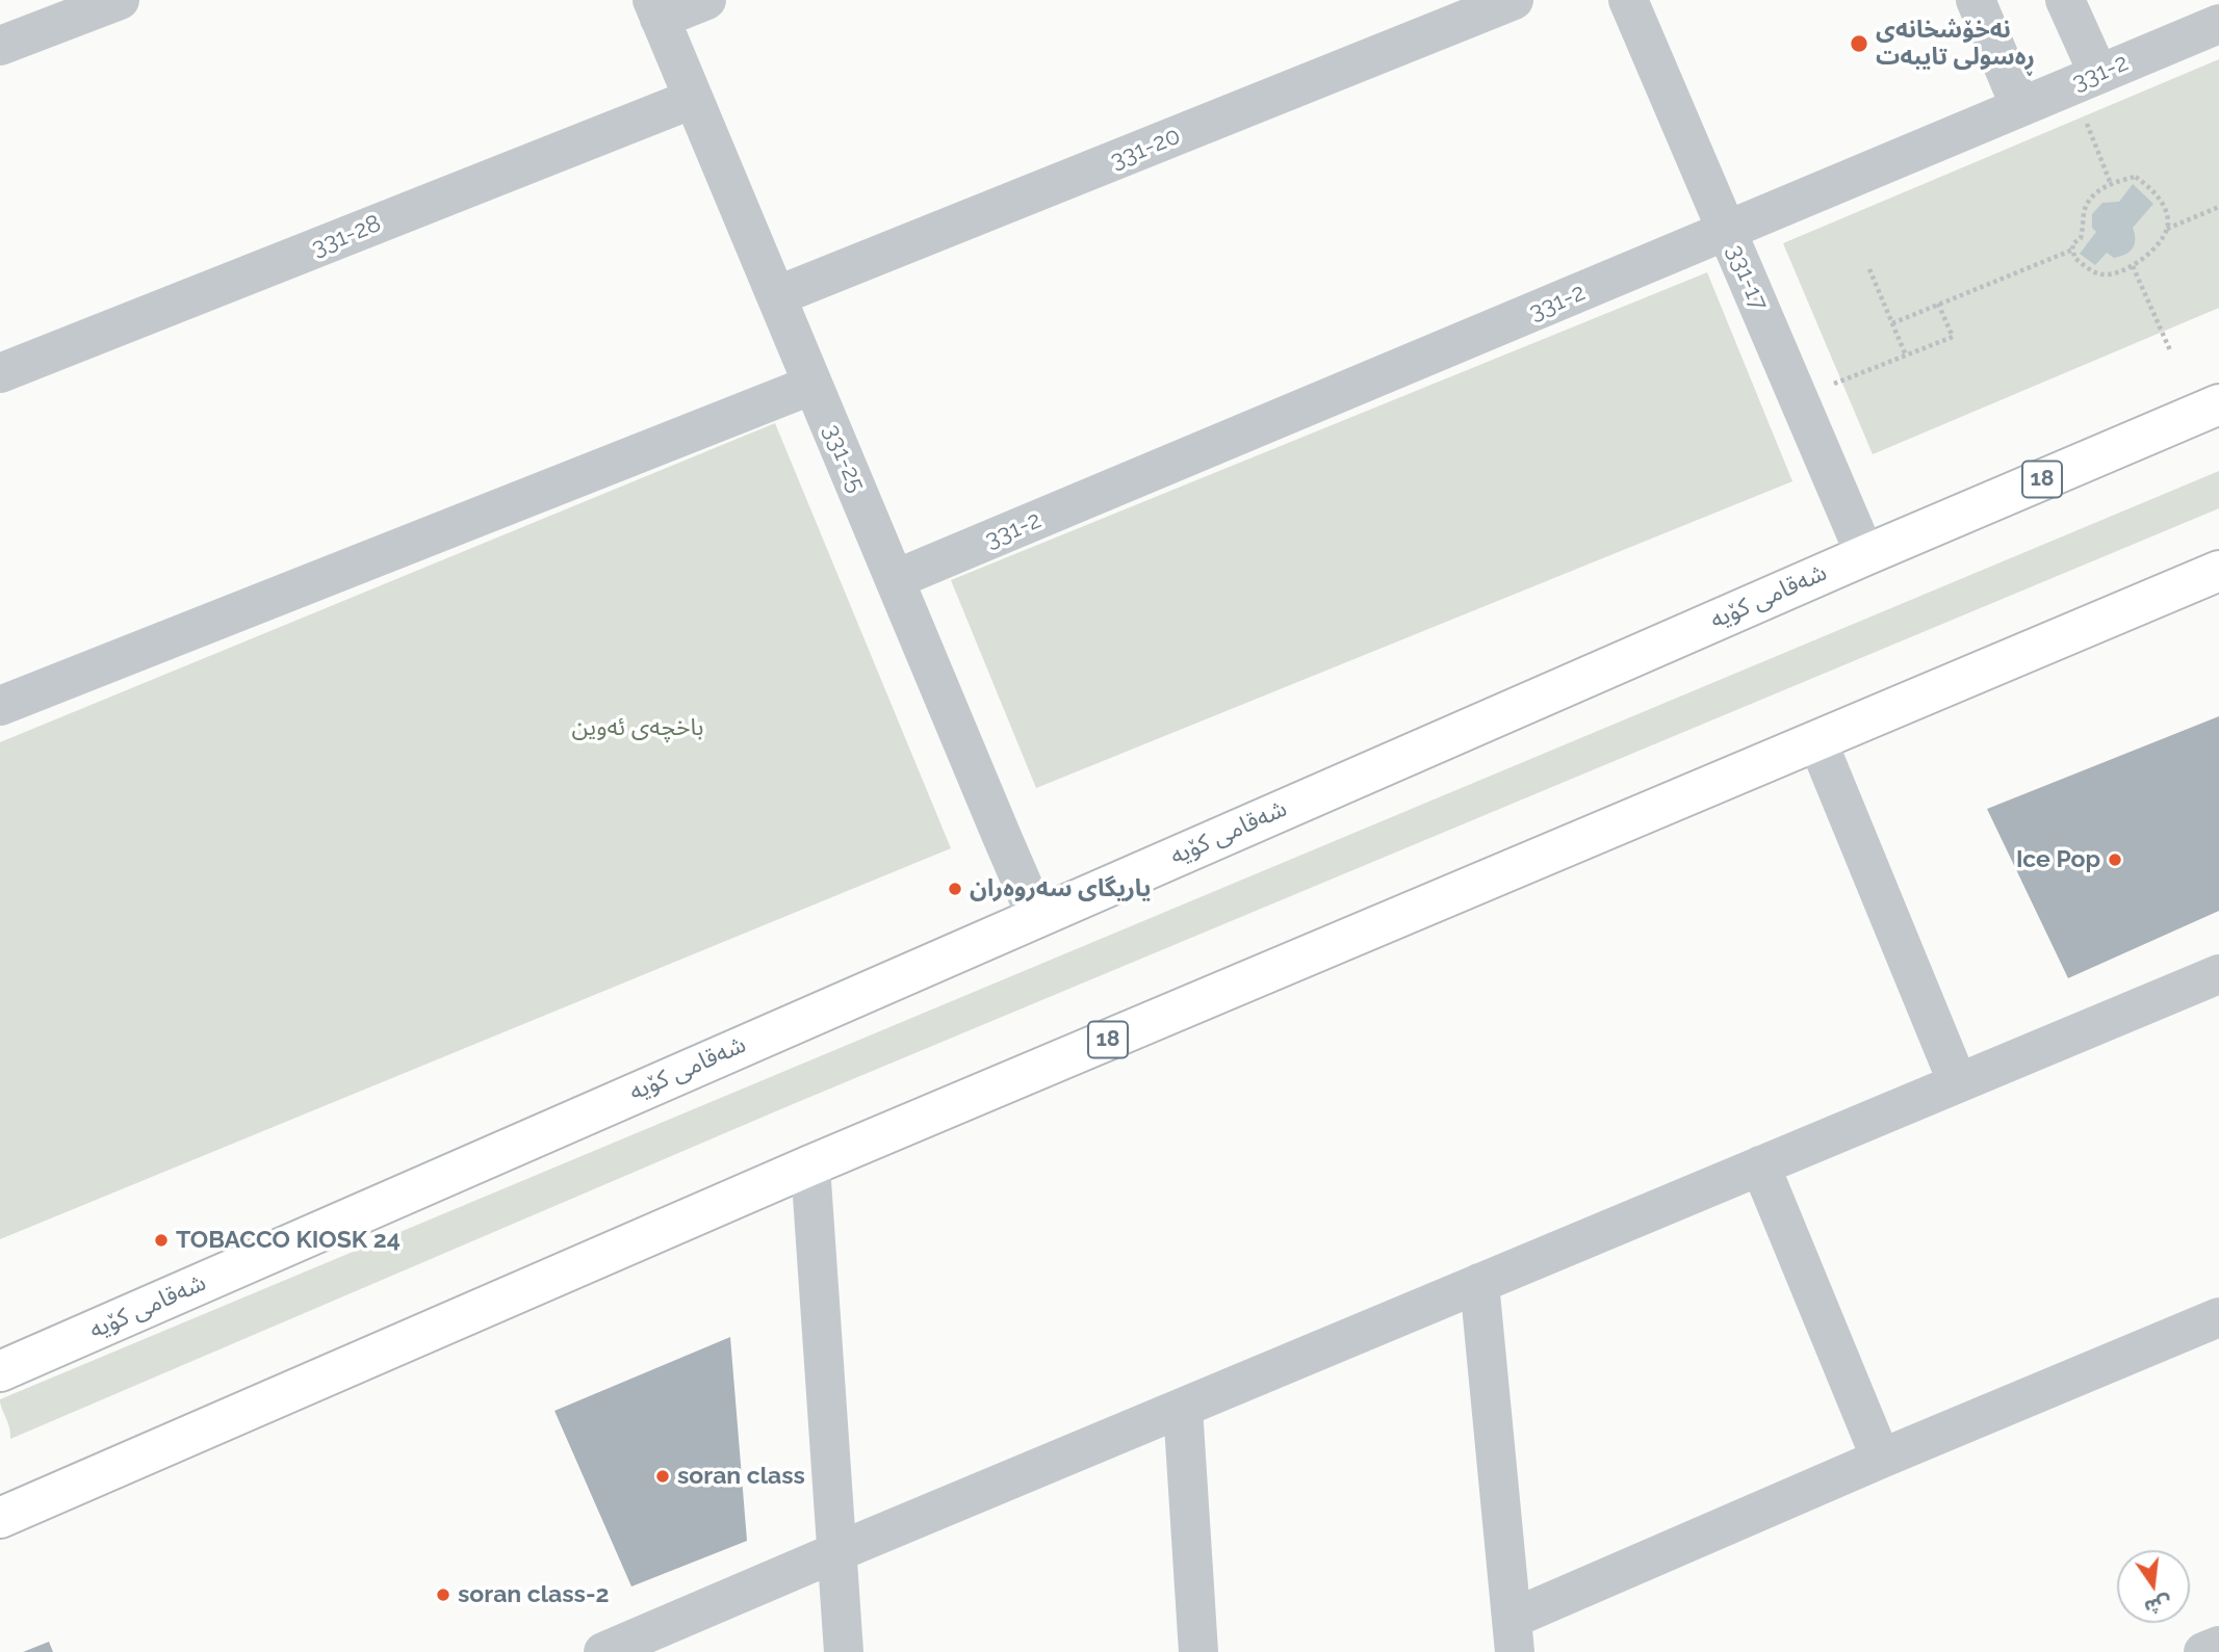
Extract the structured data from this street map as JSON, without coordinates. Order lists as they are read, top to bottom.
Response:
{
  "streets": {
    "highway": ["18", "شەقامی کۆیە"],
    "street": [
      "331-2",
      "331-20",
      "331-28",
      "331-17",
      "331-25"
    ]
  },
  "crossings": [
    ["331-2", "331-17"],
    ["331-2", "331-25"],
    ["331-20", "331-25"],
    ["331-28", "331-25"],
    ["331-17", "شەقامی کۆیە"],
    ["331-25", "شەقامی کۆیە"]
  ],
  "parks": ["باخچەی ئەوین"],
  "places": [
    "نەخۆشخانەی ڕەسولی تایبەت",
    "Ice Pop",
    "یاریگای سەروەران",
    "TOBACCO KIOSK 24",
    "soran class",
    "soran class-2"
  ],
  "north": "bottom"
}
